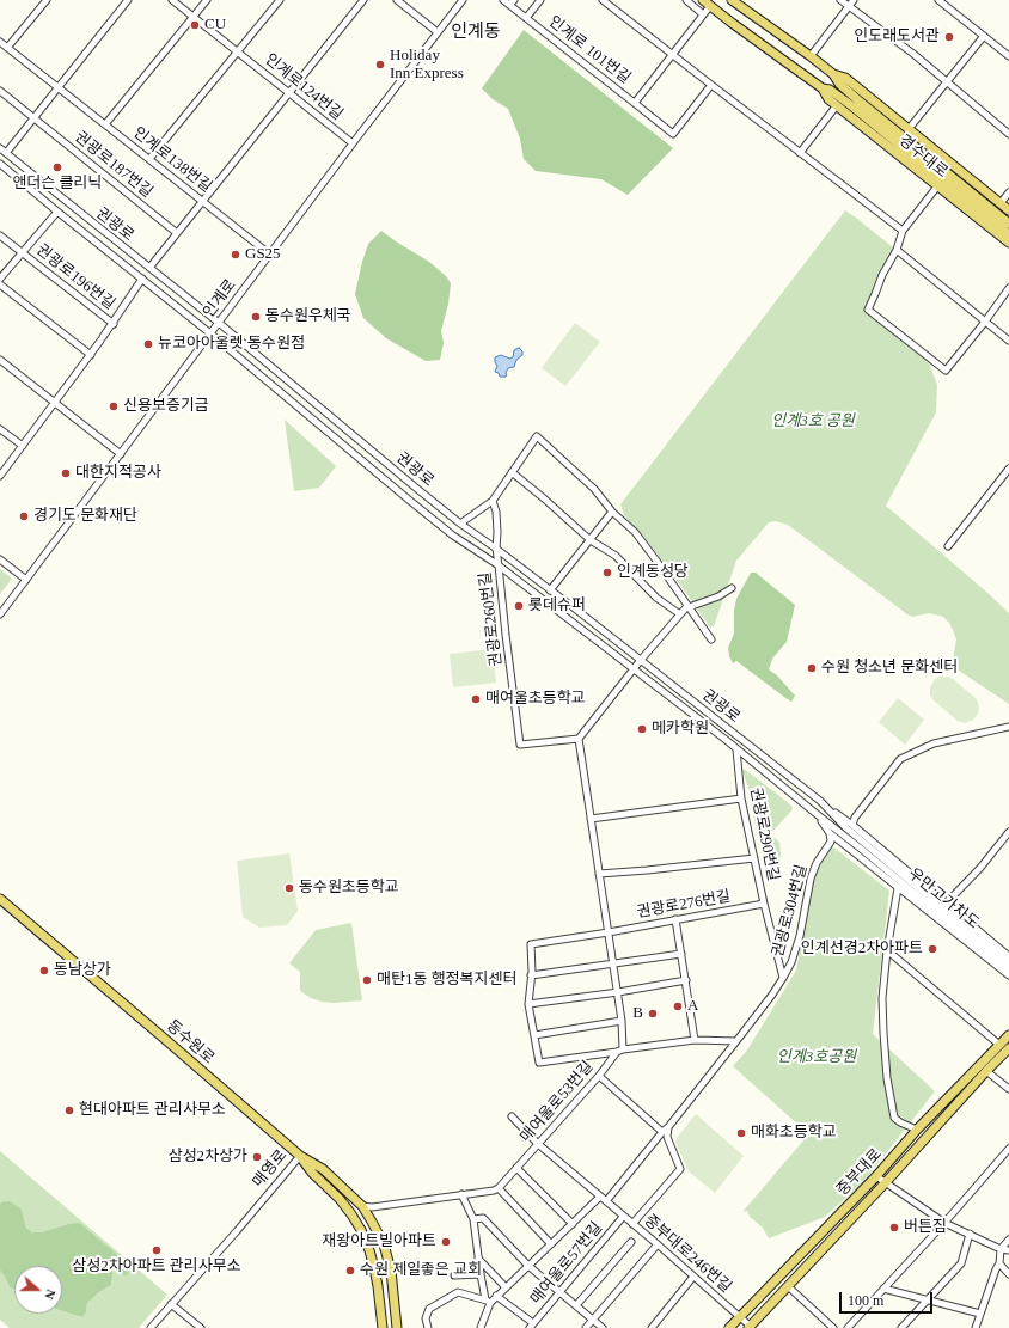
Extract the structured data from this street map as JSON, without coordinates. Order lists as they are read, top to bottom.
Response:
{
  "streets": {
    "main road": [
      "경수대로",
      "동수원로",
      "매영로",
      "중부대로"
    ],
    "street": [
      "인계로 101번길",
      "인계로124번길",
      "인계로138번길",
      "권광로187번길",
      "권광로",
      "권광로196번길",
      "인계로",
      "권광로260번길",
      "권광로290번길",
      "우만고가차도",
      "권광로276번길",
      "권광로304번길",
      "매여울로53번길",
      "중부대로246번길",
      "매여울로57번길"
    ]
  },
  "crossings": [
    ["인계로124번길", "인계로"],
    ["인계로138번길", "인계로"],
    ["권광로", "권광로196번길"],
    ["권광로", "인계로"],
    ["권광로", "권광로260번길"],
    ["권광로", "권광로290번길"],
    ["권광로", "우만고가차도"],
    ["권광로", "권광로304번길"],
    ["권광로290번길", "권광로276번길"],
    ["권광로290번길", "권광로304번길"],
    ["동수원로", "매영로"],
    ["매여울로53번길", "중부대로246번길"],
    ["중부대로", "중부대로246번길"],
    ["중부대로246번길", "매여울로57번길"]
  ],
  "districts": ["인계동"],
  "parks": ["인계3호 공원", "인계3호공원"],
  "places": [
    "CU",
    "인도래도서관",
    "Holiday Inn Express",
    "앤더슨 클리닉",
    "GS25",
    "동수원우체국",
    "뉴코아아울렛 동수원점",
    "신용보증기금",
    "대한지적공사",
    "경기도 문화재단",
    "인계동성당",
    "롯데슈퍼",
    "수원 청소년 문화센터",
    "매여울초등학교",
    "메카학원",
    "동수원초등학교",
    "인계선경2차아파트",
    "동남상가",
    "매탄1동 행정복지센터",
    "A",
    "B",
    "현대아파트 관리사무소",
    "매화초등학교",
    "삼성2차상가",
    "버튼짐",
    "재왕아트빌아파트",
    "삼성2차아파트 관리사무소",
    "수원 제일좋은 교회"
  ],
  "scale_bar": "100 m",
  "north": "right"
}
